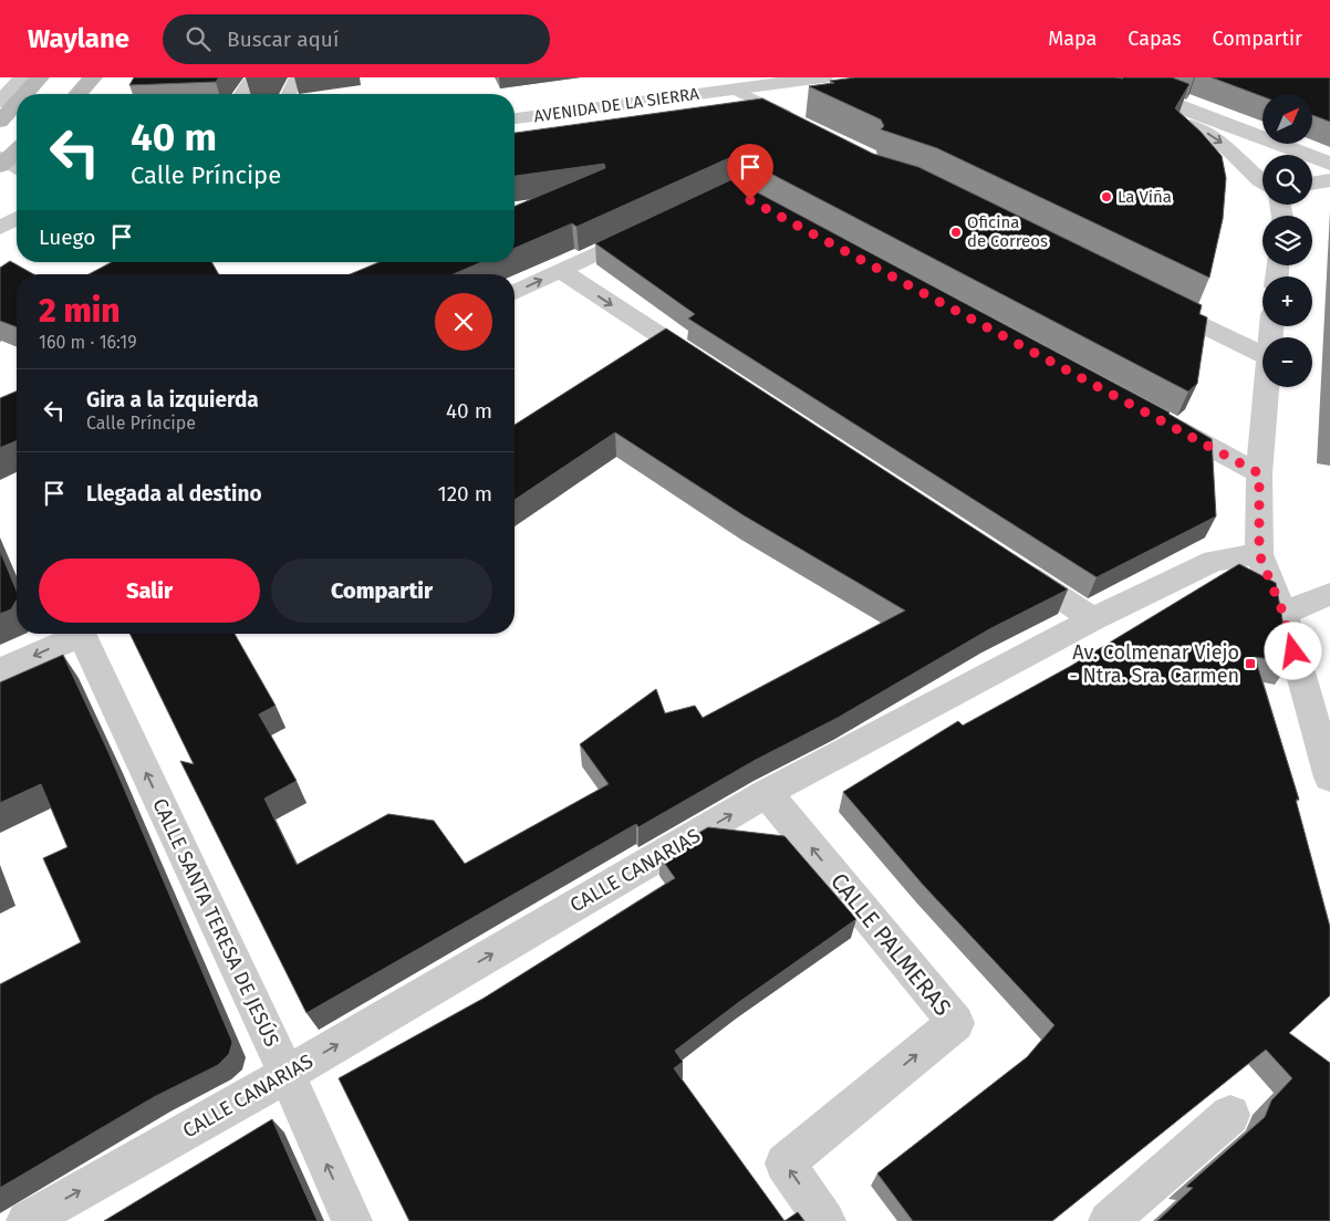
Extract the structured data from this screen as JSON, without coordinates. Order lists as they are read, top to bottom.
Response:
{
  "streets": {
    "street": [
      "AVENIDA DE LA SIERRA",
      "CALLE CANARIAS",
      "CALLE SANTA TERESA DE JESÚS",
      "CALLE PALMERAS"
    ]
  },
  "crossings": [
    ["CALLE CANARIAS", "CALLE SANTA TERESA DE JESÚS"],
    ["CALLE CANARIAS", "CALLE PALMERAS"]
  ],
  "one_way": ["CALLE CANARIAS", "CALLE SANTA TERESA DE JESÚS"],
  "places": {
    "other": ["La Viña", "Oficina de Correos"],
    "transit": ["Av. Colmenar Viejo - Ntra. Sra. Carmen"]
  },
  "north": "top right",
  "page": {
    "header": "Waylane",
    "search": "Buscar aquí",
    "nav": ["Mapa", "Capas", "Compartir"],
    "map_buttons": ["+", "−"],
    "turn": ["40 m", "Calle Príncipe"],
    "then": "Luego",
    "heading": ["2 min", "160 m · 16:19"],
    "list": [
      {
        "name": "Gira a la izquierda",
        "note": "Calle Príncipe",
        "value": "40 m"
      },
      {
        "name": "Llegada al destino",
        "value": "120 m"
      }
    ],
    "buttons": ["Salir", "Compartir"]
  }
}
